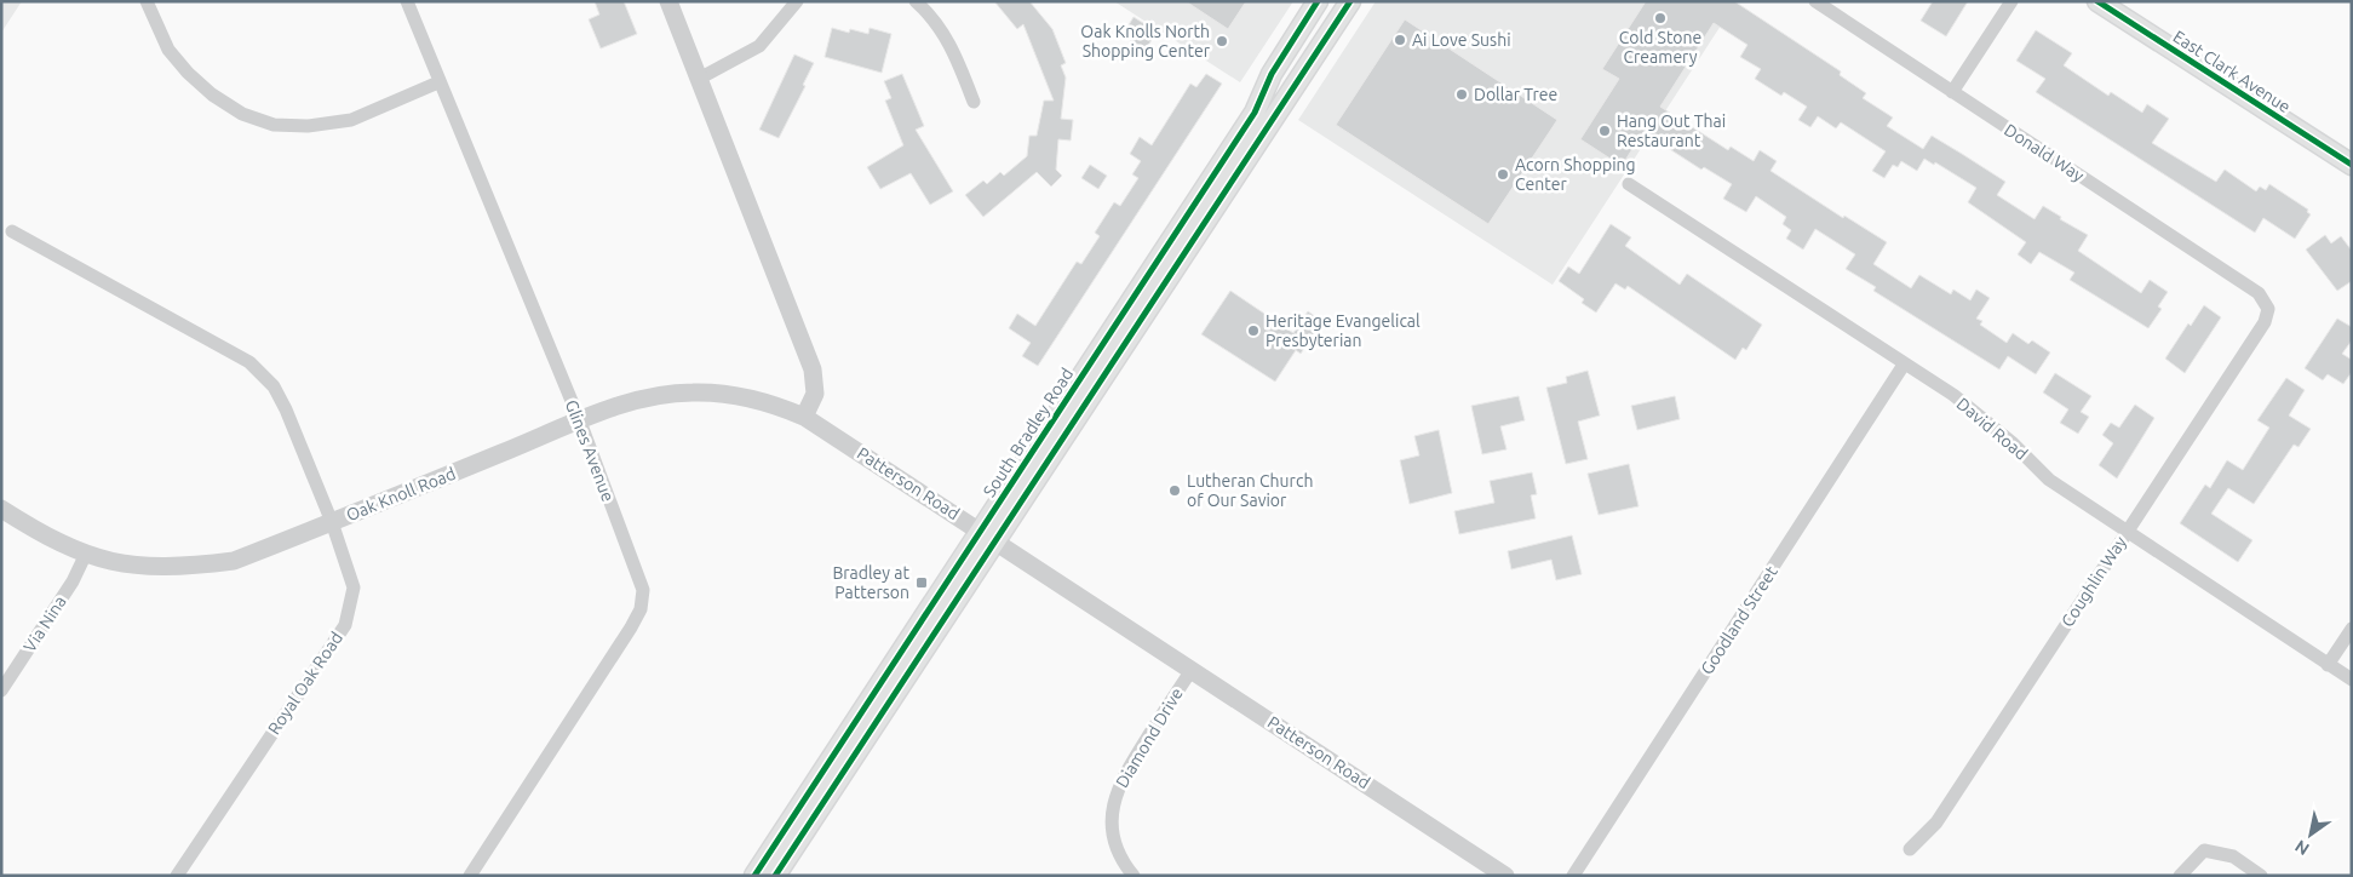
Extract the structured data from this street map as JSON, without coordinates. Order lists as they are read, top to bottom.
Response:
{
  "streets": {
    "main road": ["East Clark Avenue", "South Bradley Road"],
    "street": [
      "Donald Way",
      "David Road",
      "Glines Avenue",
      "Patterson Road",
      "Oak Knoll Road",
      "Coughlin Way",
      "Goodland Street",
      "Via Nina",
      "Royal Oak Road",
      "Diamond Drive"
    ]
  },
  "crossings": [
    ["Donald Way", "Coughlin Way"],
    ["David Road", "Coughlin Way"],
    ["David Road", "Goodland Street"],
    ["South Bradley Road", "Patterson Road"],
    ["Glines Avenue", "Oak Knoll Road"],
    ["Patterson Road", "Oak Knoll Road"],
    ["Patterson Road", "Diamond Drive"],
    ["Oak Knoll Road", "Via Nina"],
    ["Oak Knoll Road", "Royal Oak Road"]
  ],
  "places": {
    "other": [
      "Cold Stone Creamery",
      "Ai Love Sushi",
      "Oak Knolls North Shopping Center",
      "Dollar Tree",
      "Hang Out Thai Restaurant",
      "Acorn Shopping Center",
      "Heritage Evangelical Presbyterian",
      "Lutheran Church of Our Savior"
    ],
    "transit": ["Bradley at Patterson"]
  },
  "north": "bottom left"
}
